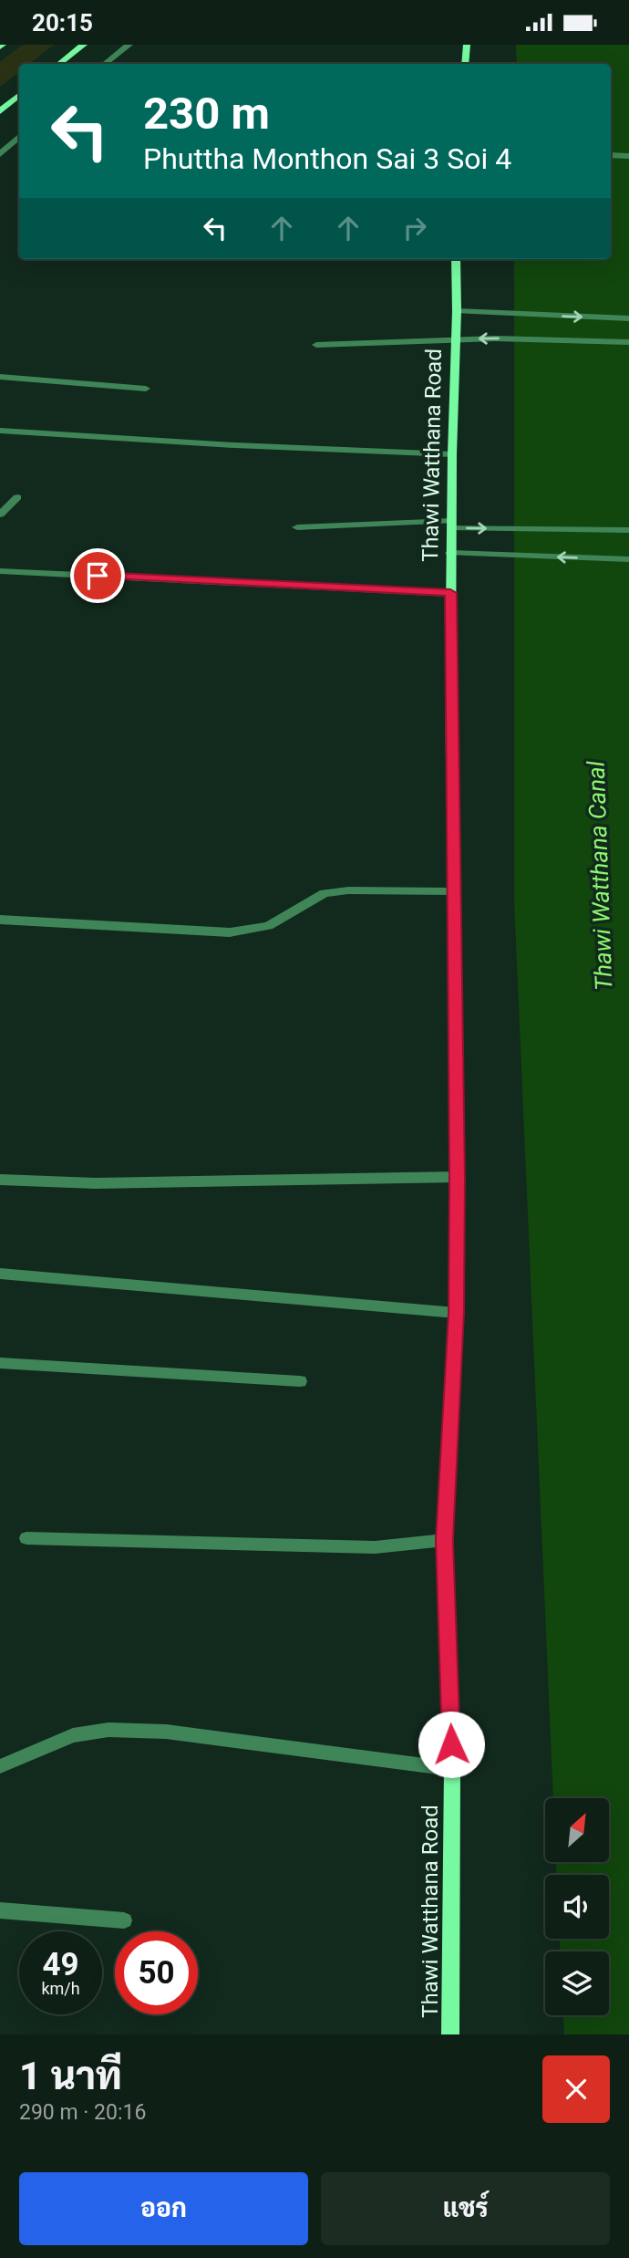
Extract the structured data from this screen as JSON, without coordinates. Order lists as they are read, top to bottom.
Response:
{
  "streets": {
    "main road": ["Thawi Watthana Road"]
  },
  "water": ["Thawi Watthana Canal"],
  "north": "top right",
  "page": {
    "status": "20:15",
    "turn": ["230 m", "Phuttha Monthon Sai 3 Soi 4"],
    "speed": "49 km/h",
    "limit": "50",
    "heading": ["1 นาที", "290 m · 20:16"],
    "buttons": ["ออก", "แชร์"]
  }
}
